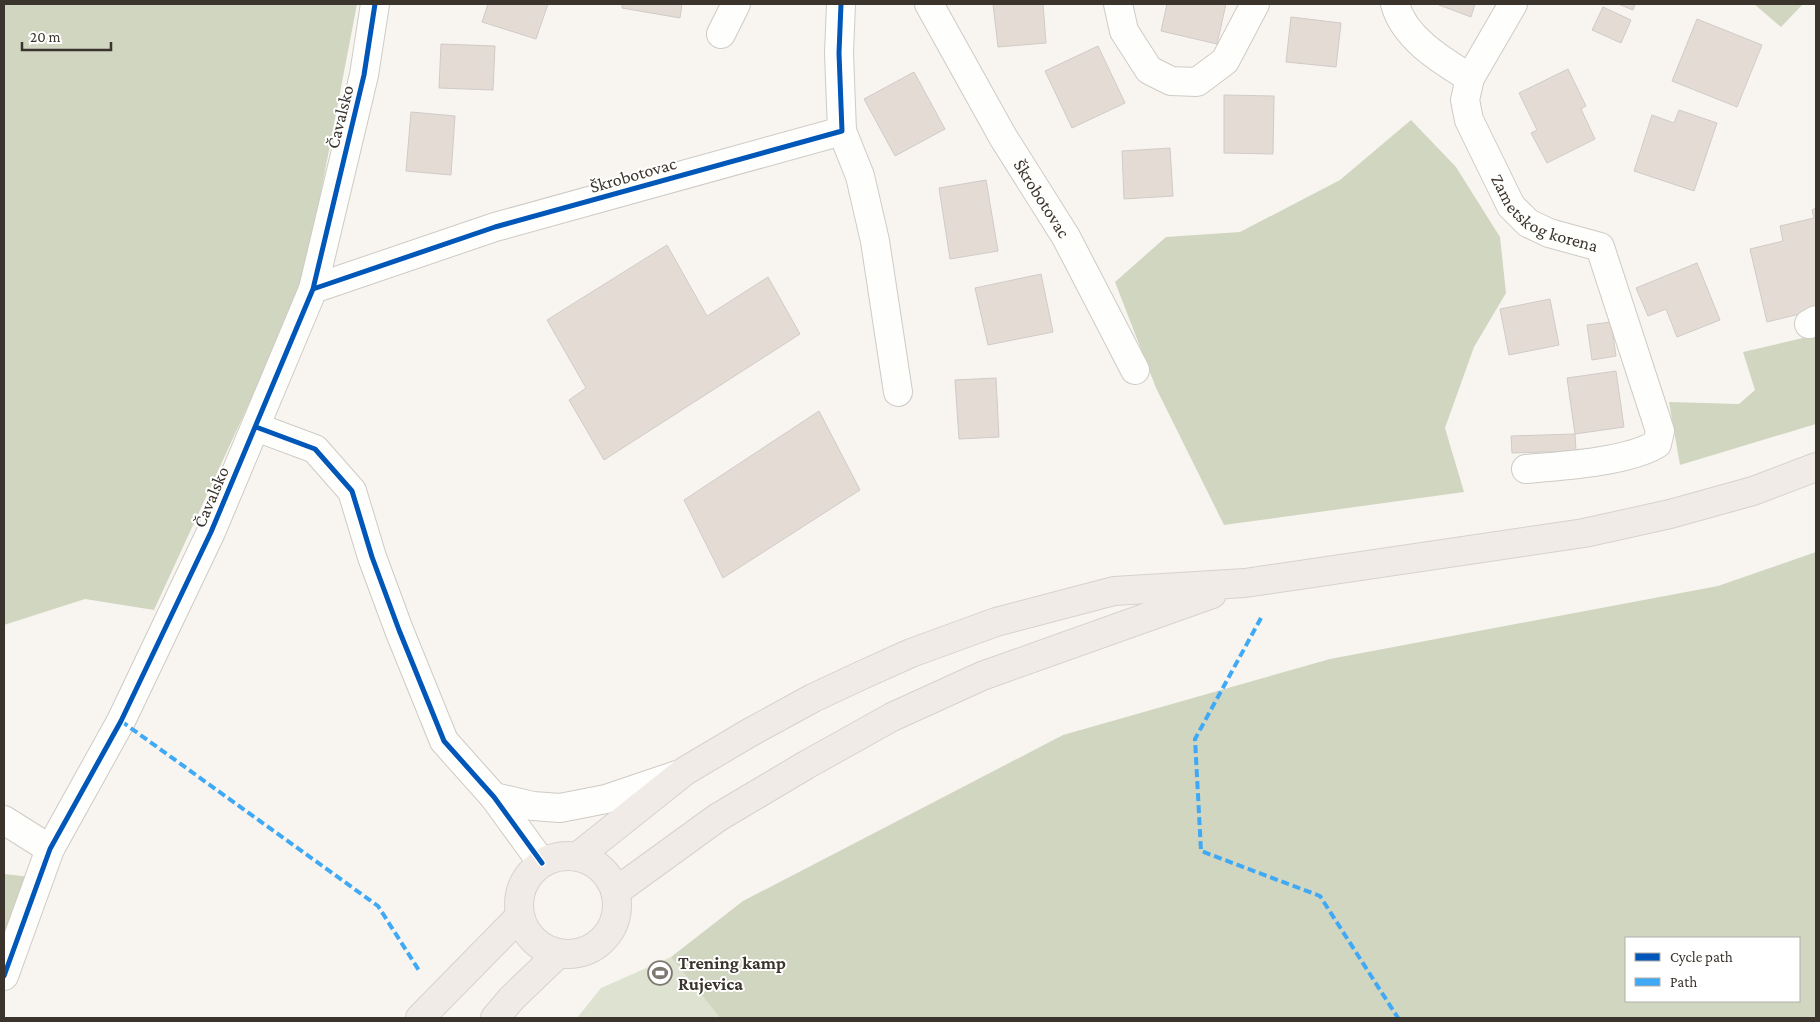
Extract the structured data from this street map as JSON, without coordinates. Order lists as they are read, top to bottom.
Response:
{
  "streets": {
    "street": ["Čavalsko", "Škrobotovac", "Zametskog korena"]
  },
  "crossings": [
    ["Čavalsko", "Škrobotovac"]
  ],
  "places": {
    "sports": ["Trening kamp Rujevica"]
  },
  "legend": ["Cycle path", "Path"],
  "scale_bar": "20 m"
}
